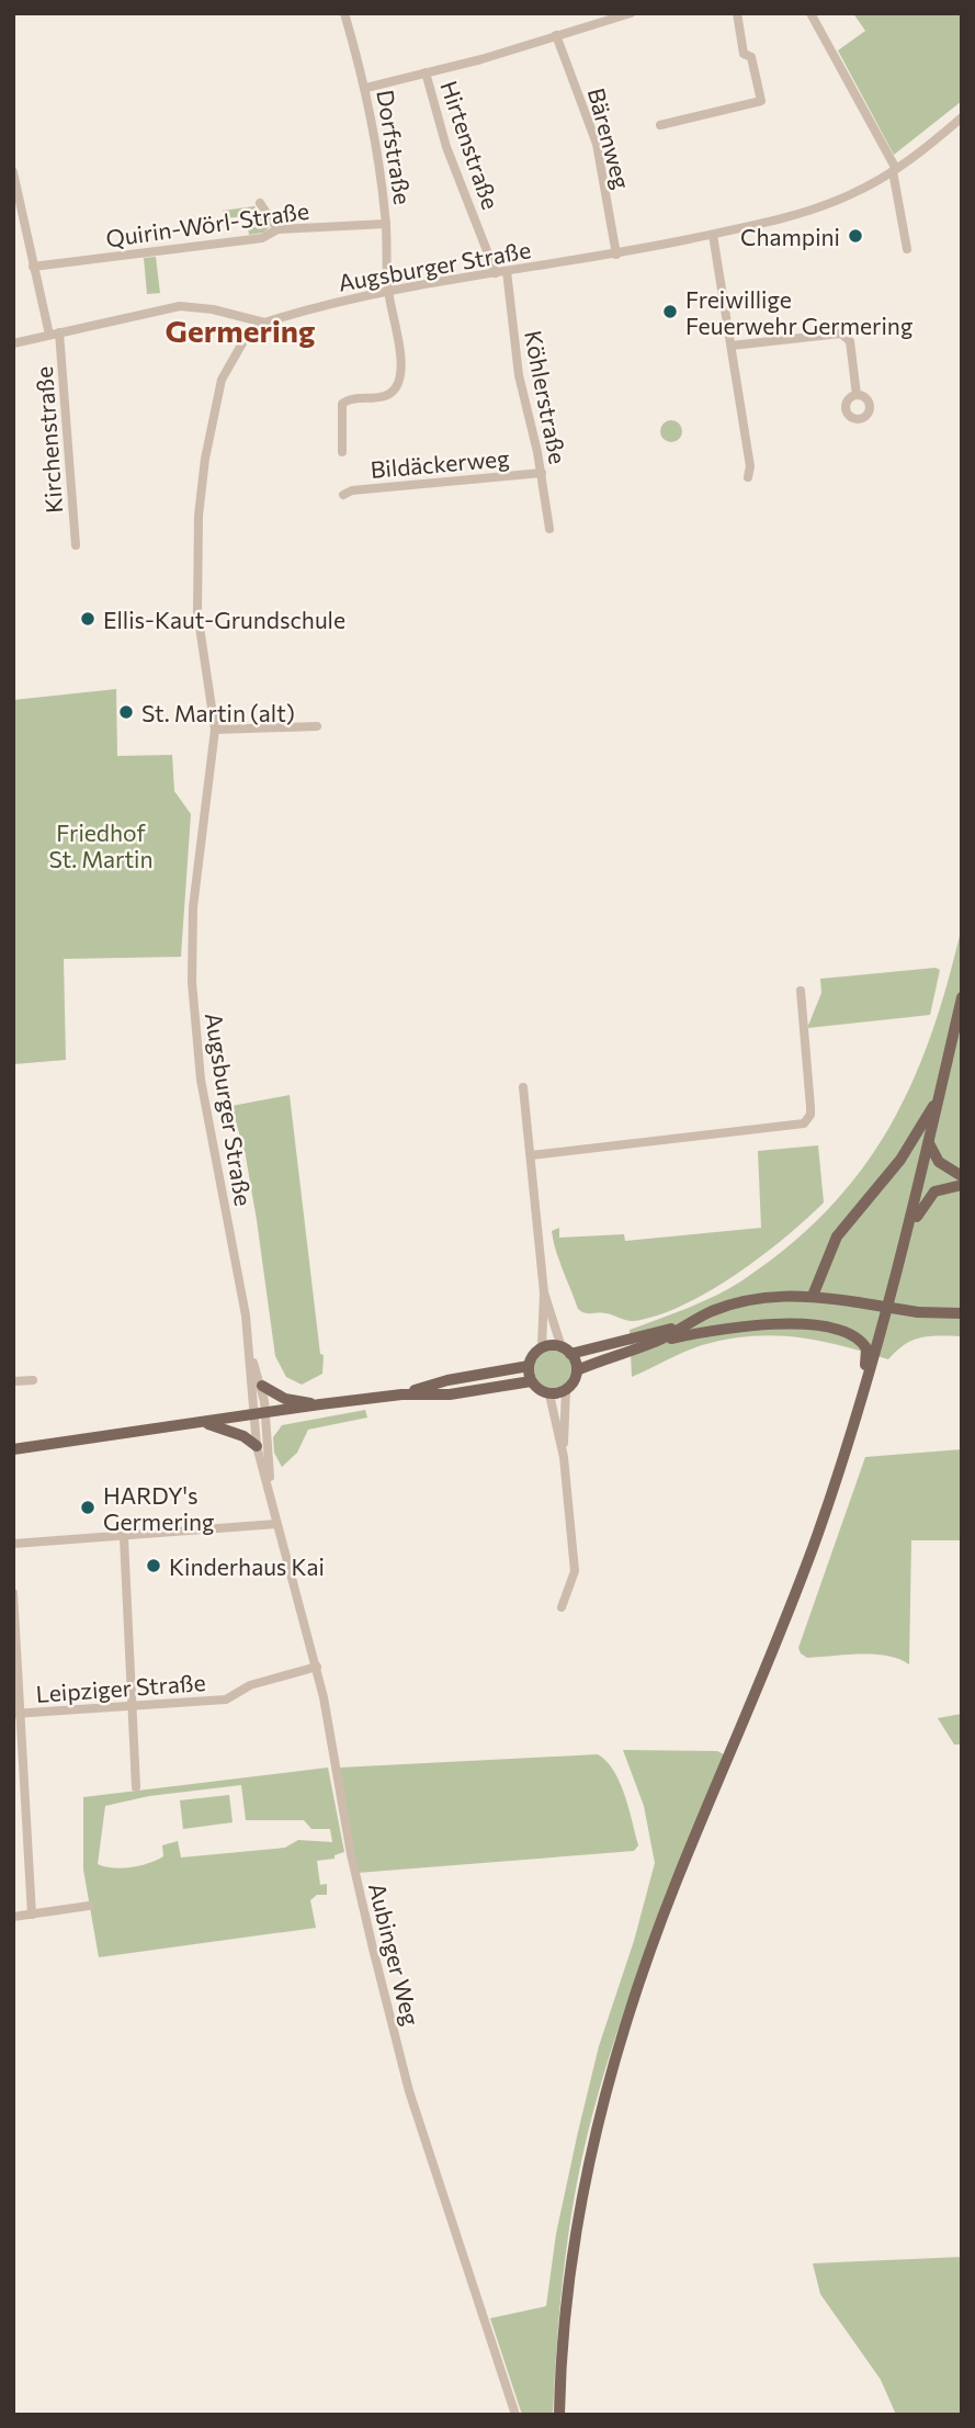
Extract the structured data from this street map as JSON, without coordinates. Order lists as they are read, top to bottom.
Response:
{
  "streets": {
    "street": [
      "Bärenweg",
      "Hirtenstraße",
      "Dorfstraße",
      "Quirin-Wörl-Straße",
      "Augsburger Straße",
      "Köhlerstraße",
      "Kirchenstraße",
      "Bildäckerweg",
      "Leipziger Straße",
      "Aubinger Weg"
    ]
  },
  "crossings": [
    ["Bärenweg", "Augsburger Straße"],
    ["Hirtenstraße", "Augsburger Straße"],
    ["Dorfstraße", "Quirin-Wörl-Straße"],
    ["Dorfstraße", "Augsburger Straße"],
    ["Quirin-Wörl-Straße", "Kirchenstraße"],
    ["Augsburger Straße", "Köhlerstraße"],
    ["Augsburger Straße", "Aubinger Weg"],
    ["Köhlerstraße", "Bildäckerweg"],
    ["Leipziger Straße", "Aubinger Weg"]
  ],
  "districts": ["Germering"],
  "parks": ["Friedhof St. Martin"],
  "places": [
    "Champini",
    "Freiwillige Feuerwehr Germering",
    "Ellis-Kaut-Grundschule",
    "St. Martin (alt)",
    "HARDY's Germering",
    "Kinderhaus Kai"
  ]
}
